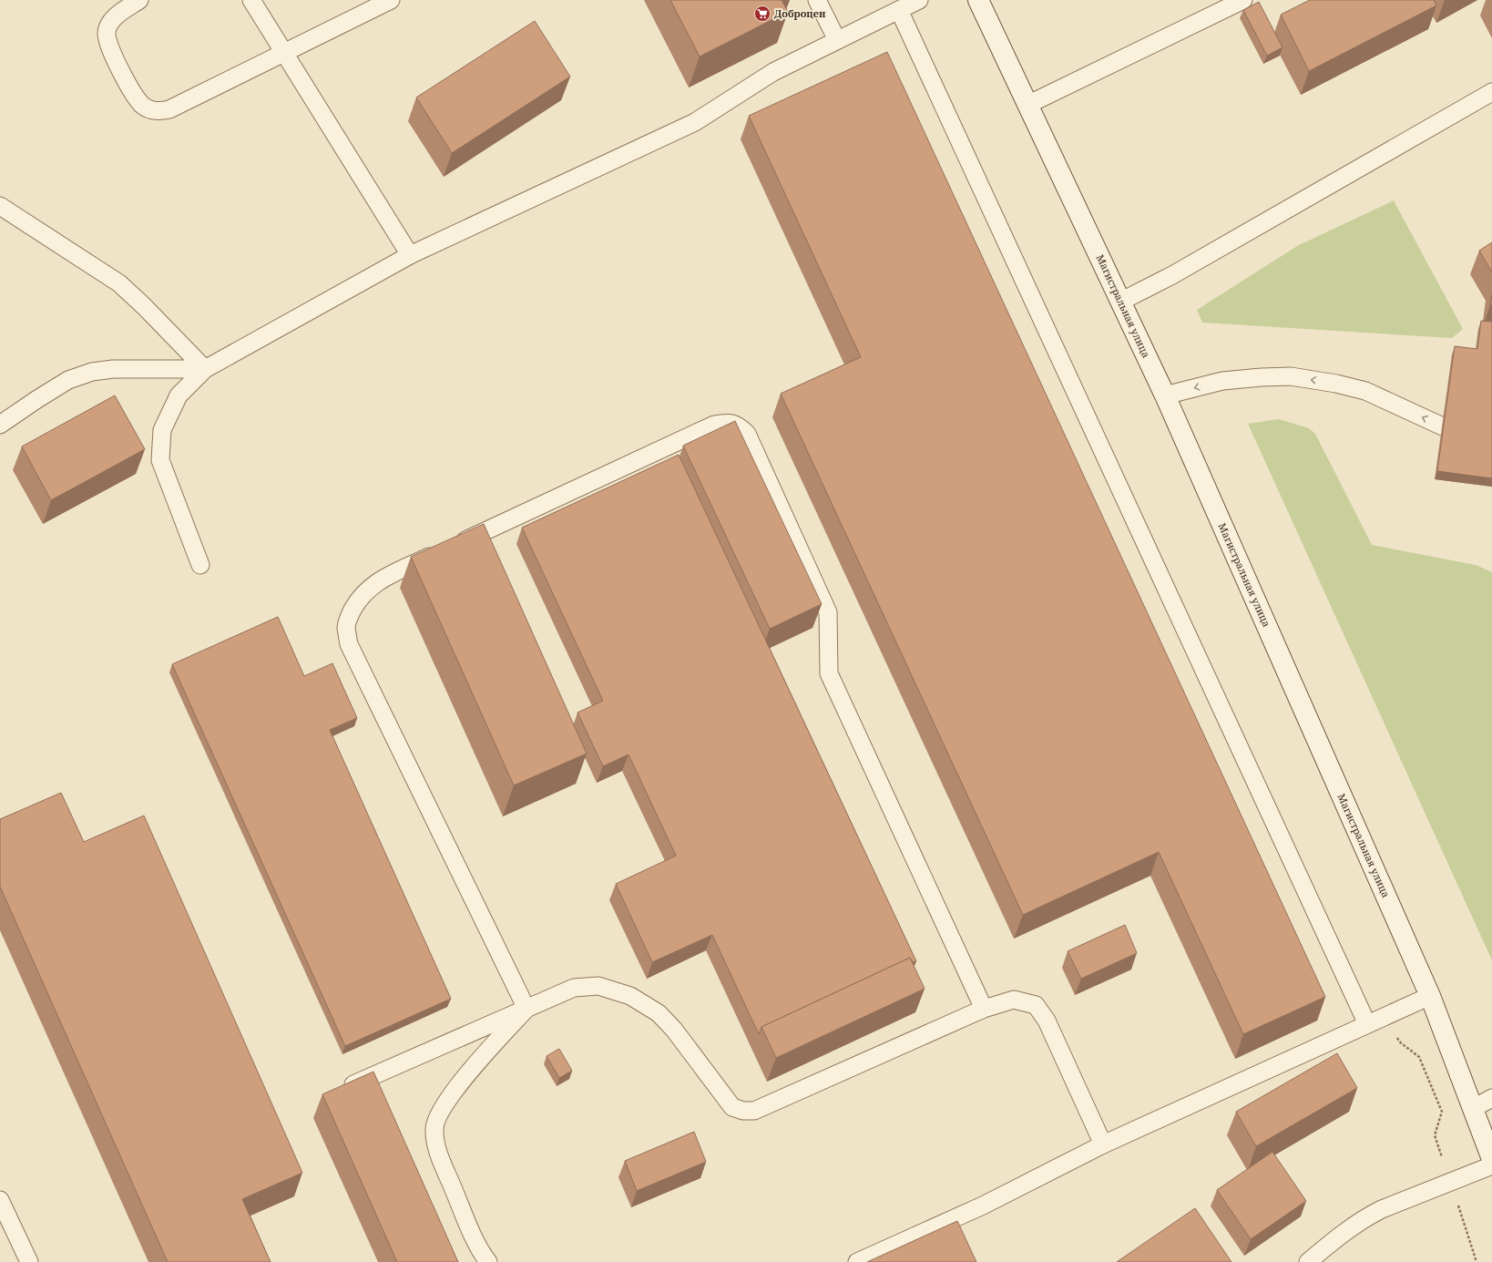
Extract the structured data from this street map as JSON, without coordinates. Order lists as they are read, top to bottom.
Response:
{
  "streets": {
    "main road": ["Магистральная улица"]
  },
  "places": {
    "supermarket": ["Доброцен"]
  }
}
